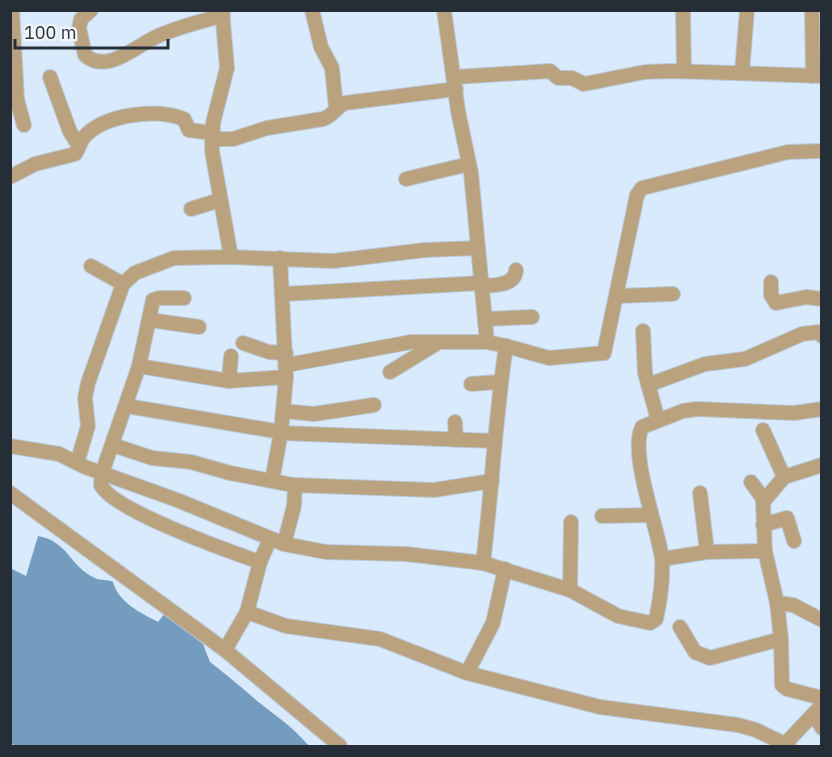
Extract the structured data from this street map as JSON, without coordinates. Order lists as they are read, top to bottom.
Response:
{
  "scale_bar": "100 m"
}
